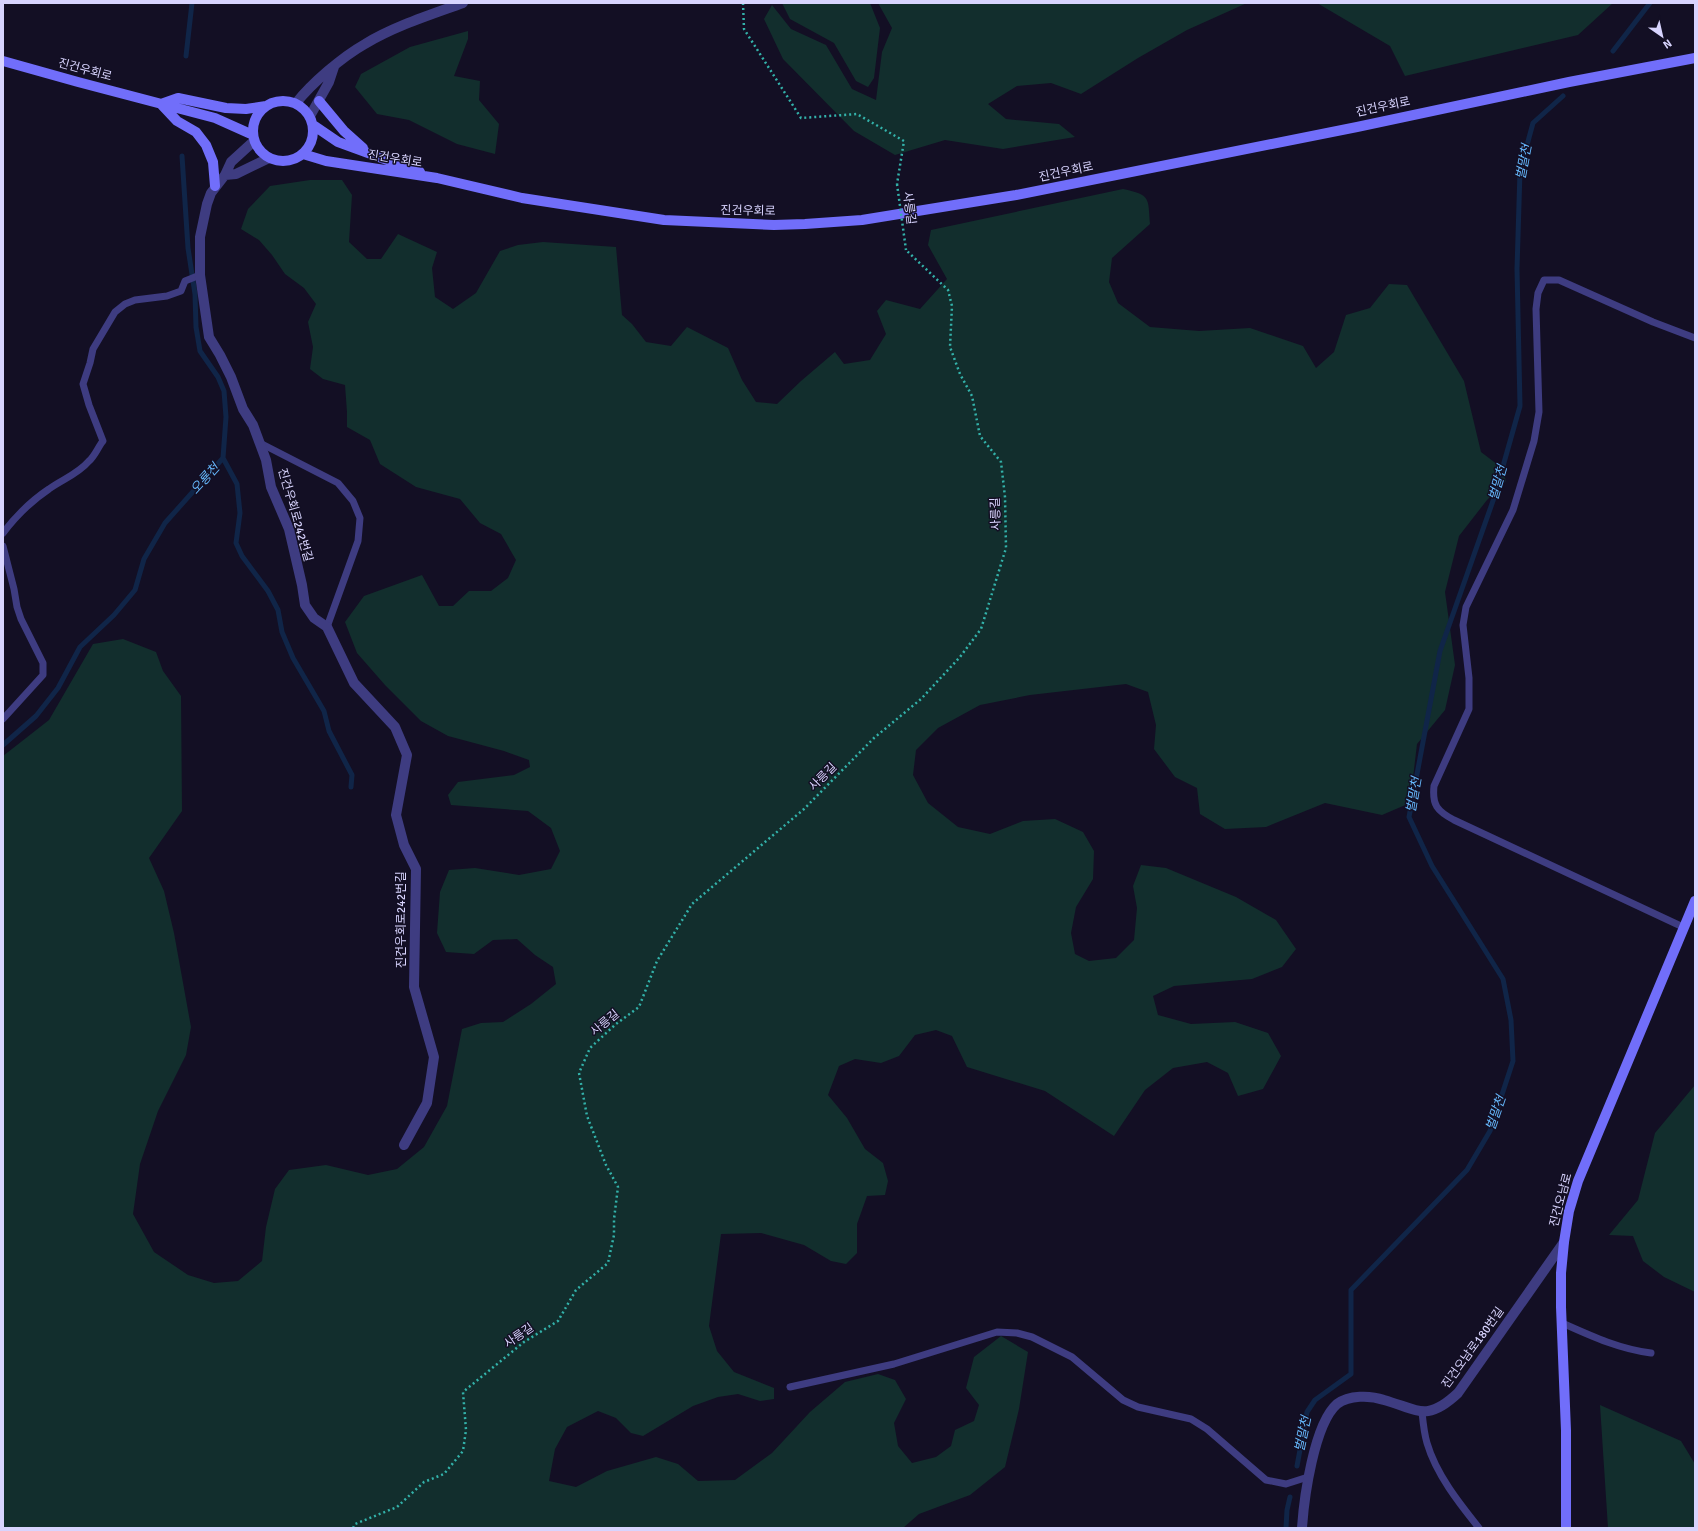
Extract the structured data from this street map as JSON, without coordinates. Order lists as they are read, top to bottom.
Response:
{
  "streets": {
    "main road": ["진건우회로", "진건오남로"],
    "street": ["진건우회로242번길", "진건오남로180번길"],
    "path": ["사릉길"]
  },
  "crossings": [
    ["진건우회로", "진건우회로242번길"],
    ["진건오남로", "진건오남로180번길"]
  ],
  "water": ["벌말천", "오룡천"],
  "north": "bottom right"
}
